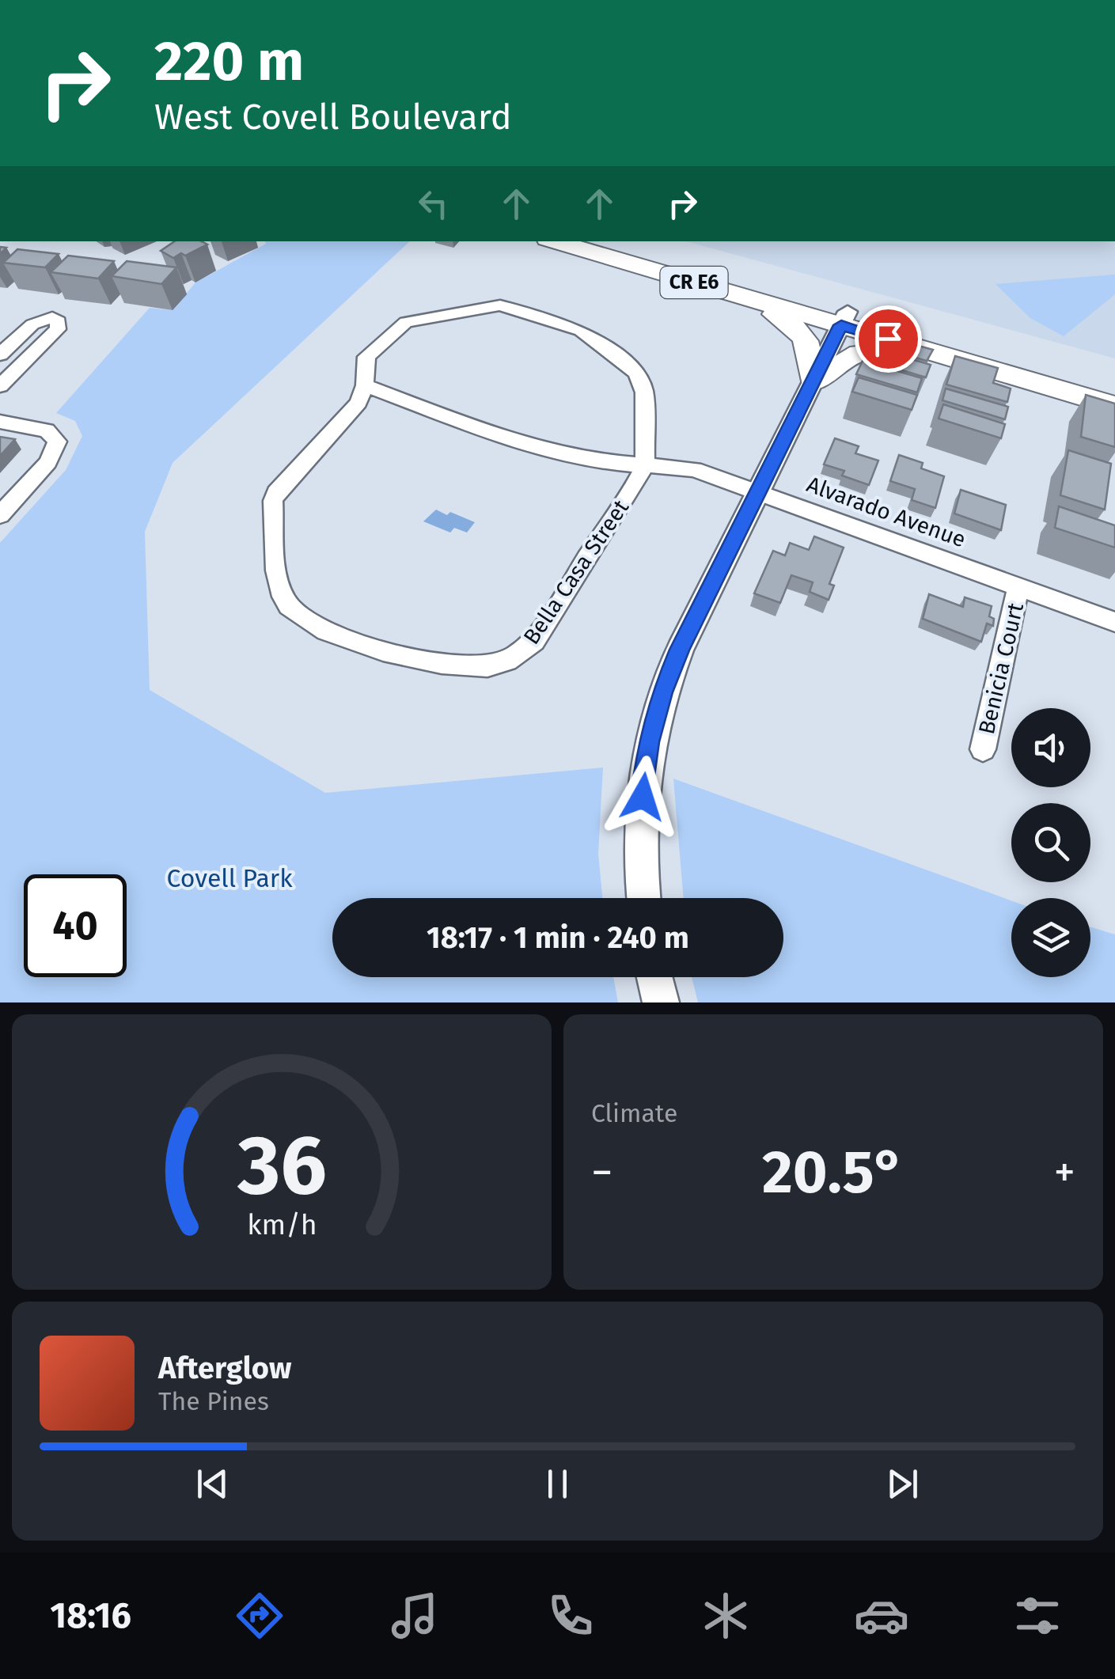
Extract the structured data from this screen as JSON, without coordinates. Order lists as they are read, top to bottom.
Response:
{
  "streets": {
    "main road": ["CR E6"],
    "street": ["Alvarado Avenue", "Bella Casa Street", "Benicia Court"]
  },
  "crossings": [
    ["Alvarado Avenue", "Bella Casa Street"],
    ["Alvarado Avenue", "Benicia Court"]
  ],
  "parks": ["Covell Park"],
  "page": {
    "turn": ["220 m", "West Covell Boulevard"],
    "limit": "40",
    "trip": "18:17 · 1 min · 240 m",
    "tile": "Climate",
    "heat": ["−", "20.5°", "+"],
    "song": ["Afterglow", "The Pines"],
    "tabs": "18:16",
    "gauge": ["36", "km/h"]
  }
}
